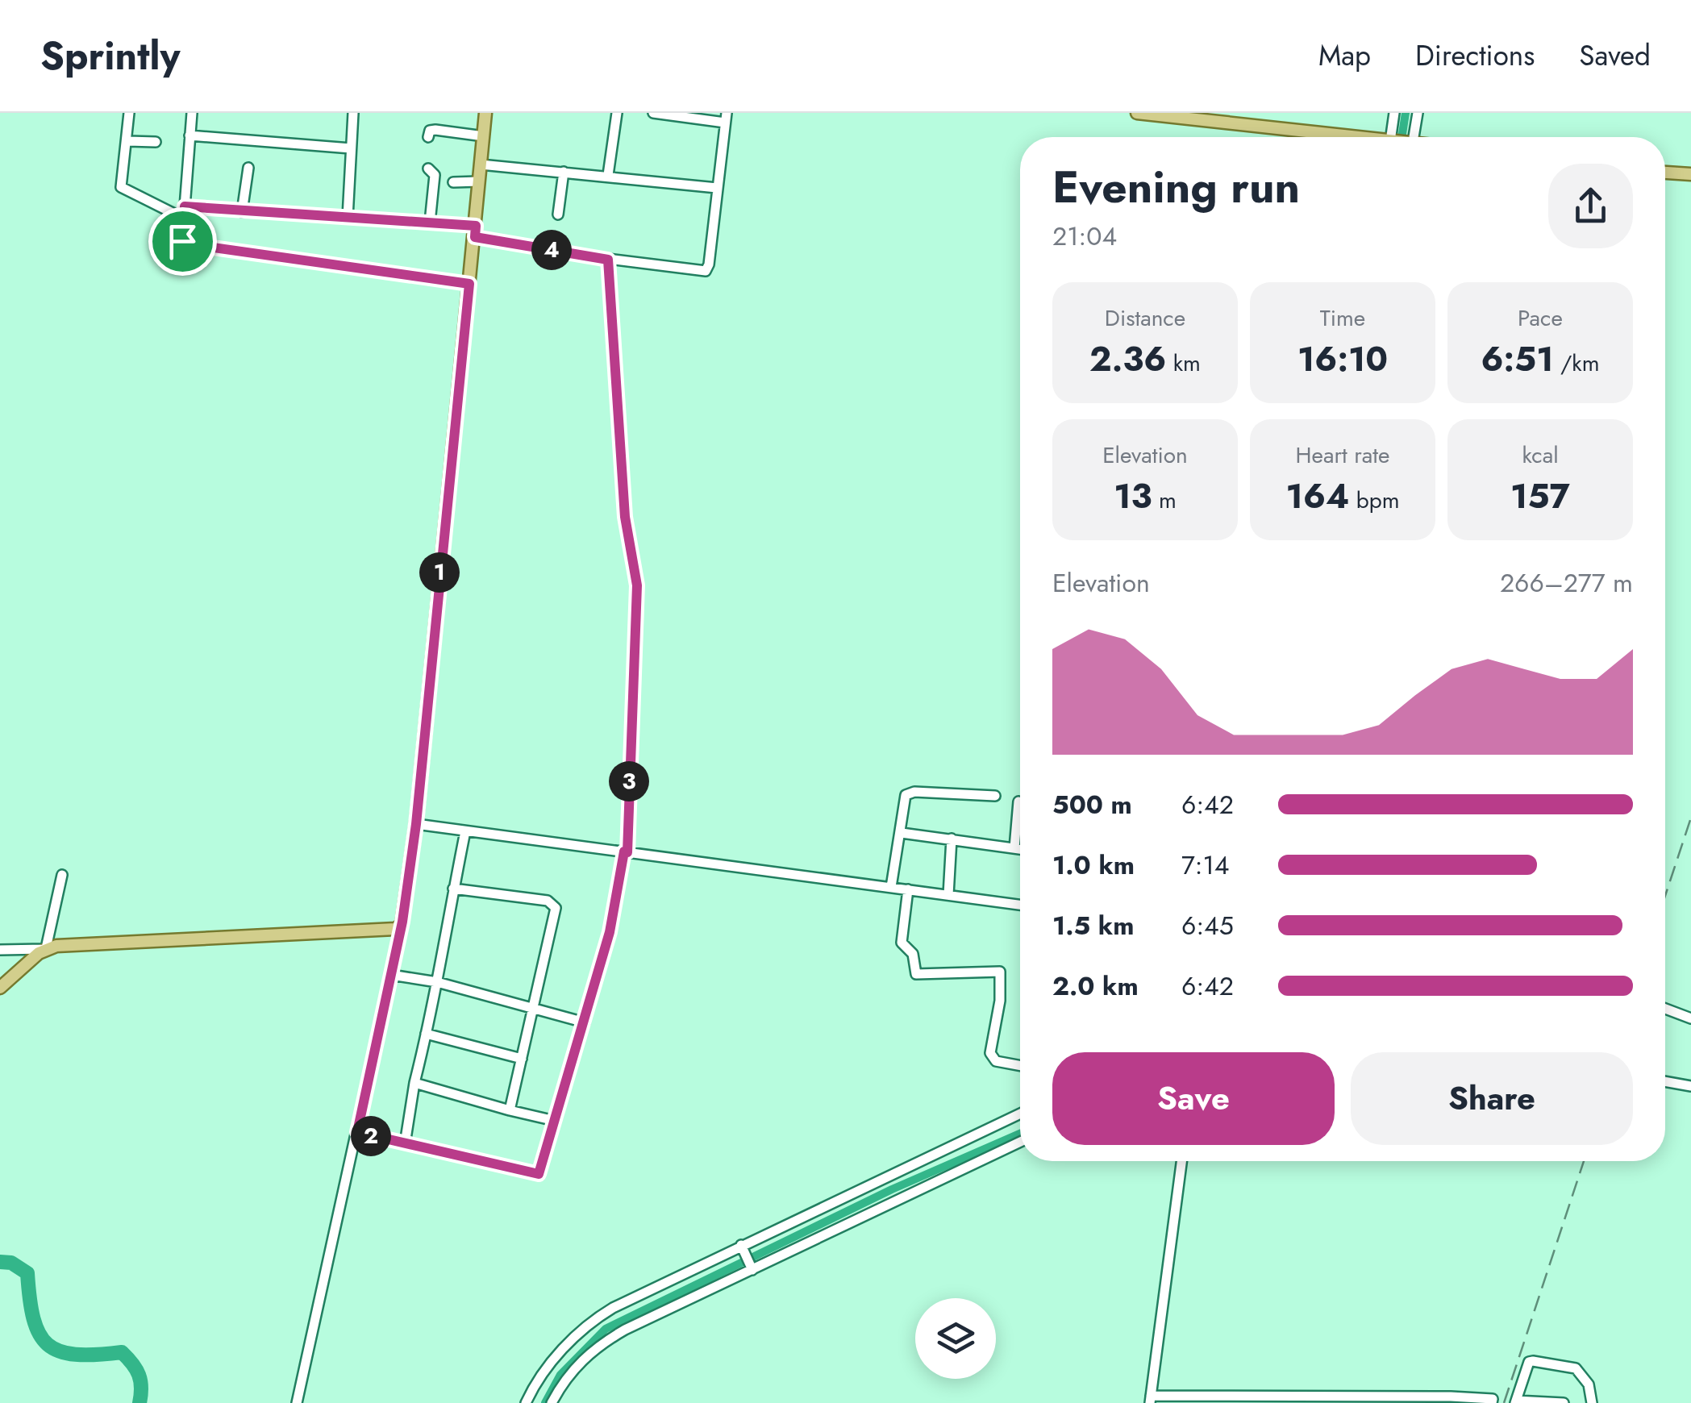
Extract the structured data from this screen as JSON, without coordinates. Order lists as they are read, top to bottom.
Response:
{
  "page": {
    "header": "Sprintly",
    "nav": ["Map", "Directions", "Saved"],
    "heading": ["Evening run", "21:04"],
    "pins": [
      "4",
      "1",
      "3",
      "2"
    ],
    "stats": [
      ["Distance", "2.36 km"],
      ["Time", "16:10"],
      ["Pace", "6:51 /km"],
      ["Elevation", "13 m"],
      ["Heart rate", "164 bpm"],
      ["kcal", "157"]
    ],
    "chart": ["Elevation", "266–277 m"],
    "list": [
      {
        "name": "500 m",
        "note": "6:42"
      },
      {
        "name": "1.0 km",
        "note": "7:14"
      },
      {
        "name": "1.5 km",
        "note": "6:45"
      },
      {
        "name": "2.0 km",
        "note": "6:42"
      }
    ],
    "buttons": ["Save", "Share"]
  }
}
